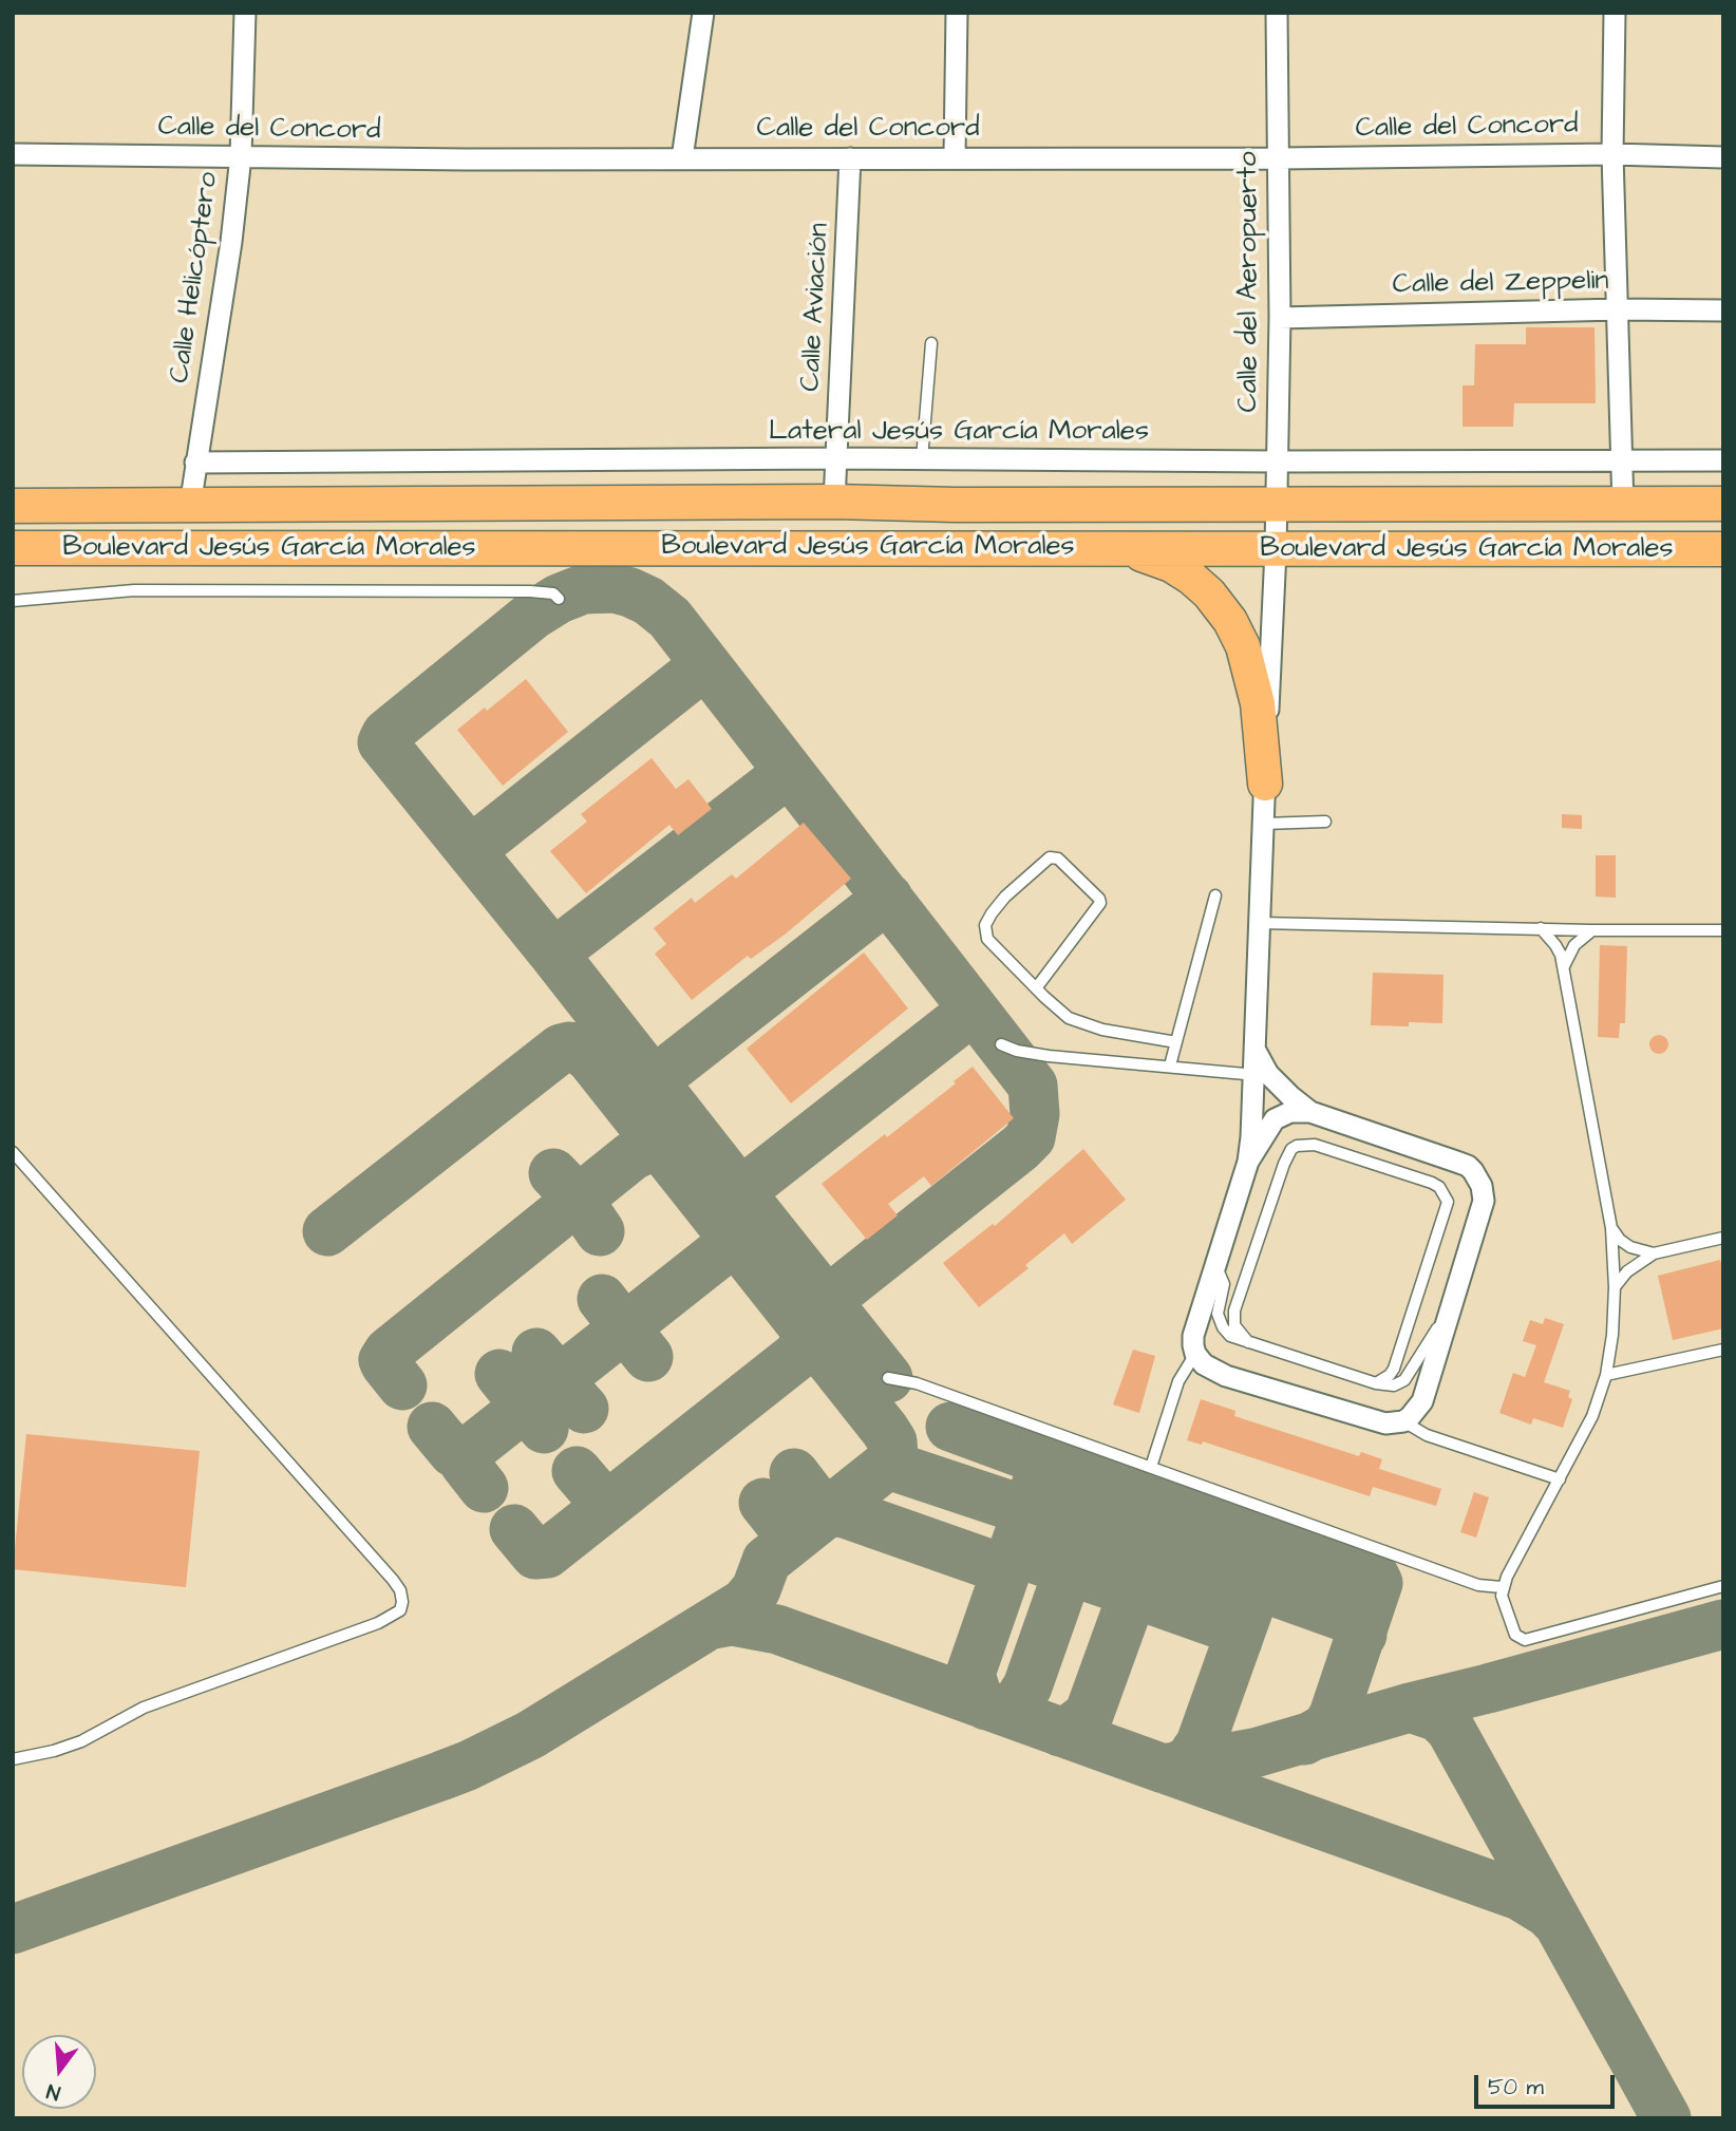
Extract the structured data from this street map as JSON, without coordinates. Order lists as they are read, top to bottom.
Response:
{
  "streets": {
    "main road": ["Boulevard Jesús García Morales"],
    "street": [
      "Calle del Concord",
      "Calle Helicóptero",
      "Calle del Aeropuerto",
      "Calle del Zeppelin",
      "Calle Aviación",
      "Lateral Jesús García Morales"
    ]
  },
  "crossings": [
    ["Calle del Concord", "Calle Helicóptero"],
    ["Calle del Concord", "Calle del Aeropuerto"],
    ["Calle del Concord", "Calle Aviación"],
    ["Calle Helicóptero", "Lateral Jesús García Morales"],
    ["Calle Helicóptero", "Boulevard Jesús García Morales"],
    ["Calle del Aeropuerto", "Calle del Zeppelin"],
    ["Calle del Aeropuerto", "Lateral Jesús García Morales"],
    ["Calle del Aeropuerto", "Boulevard Jesús García Morales"],
    ["Calle Aviación", "Lateral Jesús García Morales"],
    ["Calle Aviación", "Boulevard Jesús García Morales"]
  ],
  "scale_bar": "50 m",
  "north": "bottom"
}
